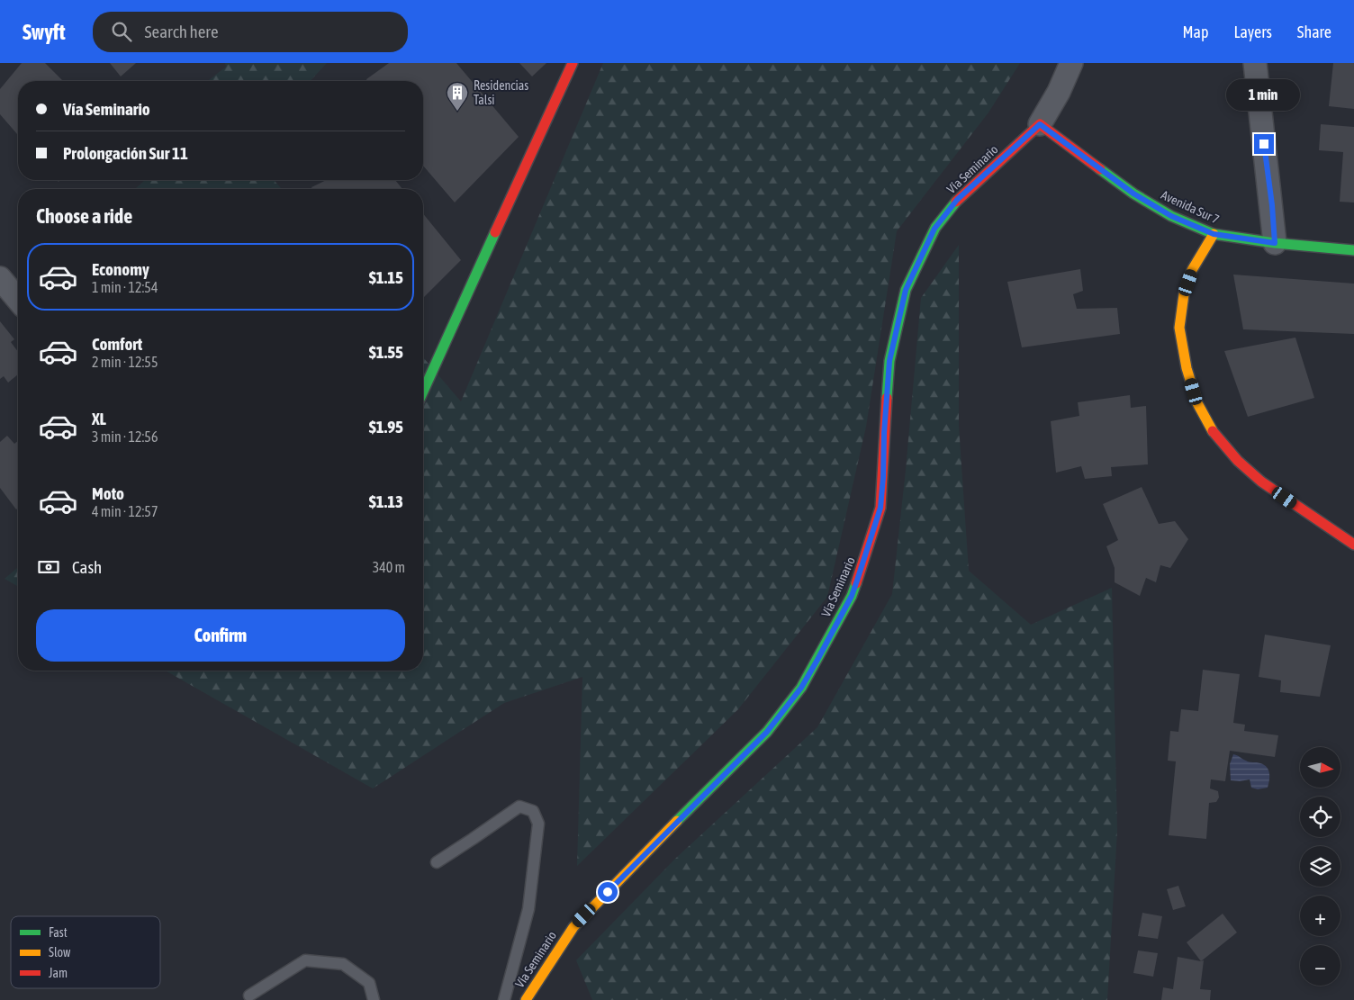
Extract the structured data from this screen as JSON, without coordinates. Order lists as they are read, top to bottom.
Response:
{
  "streets": {
    "main road": ["Vía Seminario", "Avenida Sur 7"]
  },
  "crossings": [
    ["Vía Seminario", "Avenida Sur 7"]
  ],
  "places": {
    "building": ["Residencias Talsi"]
  },
  "legend": ["Fast", "Slow", "Jam"],
  "north": "right",
  "page": {
    "header": "Swyft",
    "search": "Search here",
    "nav": ["Map", "Layers", "Share"],
    "bubble": "1 min",
    "banner": ["Vía Seminario", "Prolongación Sur 11"],
    "heading": "Choose a ride",
    "list": [
      {
        "name": "Economy",
        "note": "1 min · 12:54",
        "value": "$1.15"
      },
      {
        "name": "Comfort",
        "note": "2 min · 12:55",
        "value": "$1.55"
      },
      {
        "name": "XL",
        "note": "3 min · 12:56",
        "value": "$1.95"
      },
      {
        "name": "Moto",
        "note": "4 min · 12:57",
        "value": "$1.13"
      }
    ],
    "pay": ["Cash", "340 m"],
    "buttons": "Confirm",
    "map_buttons": ["+", "−"]
  }
}
